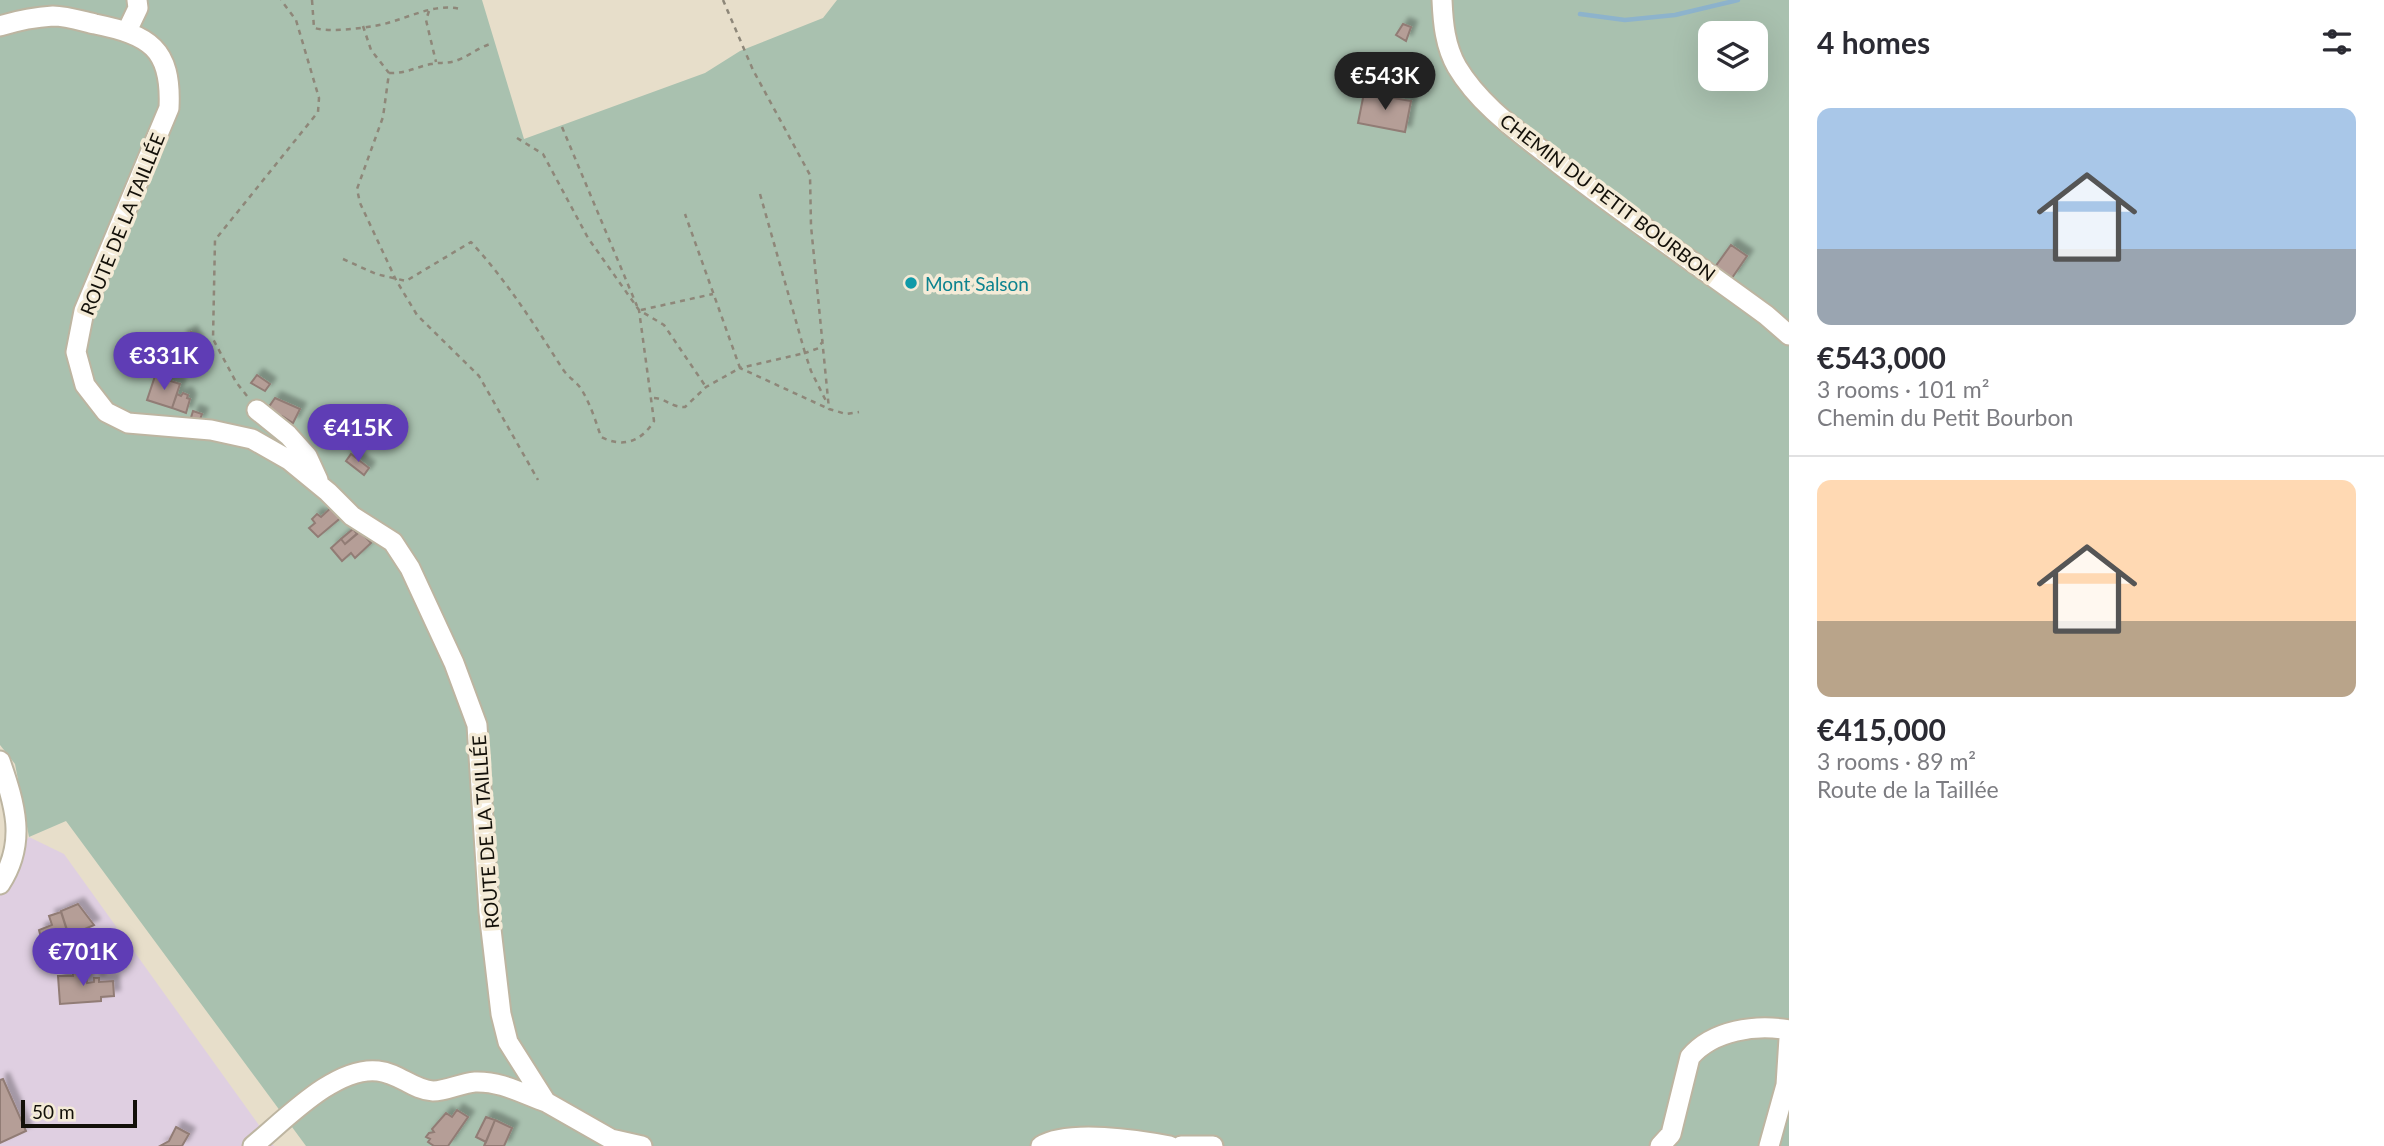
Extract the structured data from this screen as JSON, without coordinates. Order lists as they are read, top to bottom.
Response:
{
  "streets": {
    "street": ["CHEMIN DU PETIT BOURBON", "ROUTE DE LA TAILLÉE"]
  },
  "places": ["Mont Salson"],
  "scale_bar": "50 m",
  "page": {
    "heading": "4 homes",
    "price": [
      "€543K",
      "€331K",
      "€415K",
      "€701K"
    ],
    "list": [
      {
        "name": "€543,000",
        "note": "3 rooms · 101 m² · Chemin du Petit Bourbon"
      },
      {
        "name": "€415,000",
        "note": "3 rooms · 89 m² · Route de la Taillée"
      }
    ],
    "scale": "50 m"
  }
}
